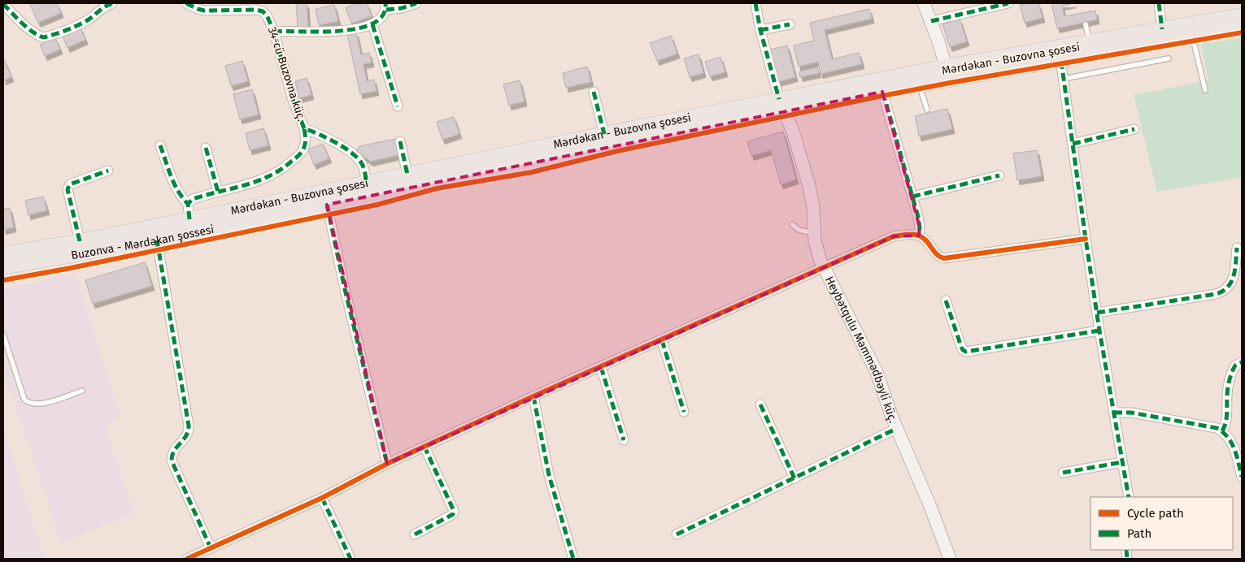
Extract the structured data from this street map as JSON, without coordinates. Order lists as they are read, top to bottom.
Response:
{
  "streets": {
    "main road": ["Mərdəkan - Buzovna şosesi", "Buzonva - Mərdəkan şossesi"],
    "street": ["34-cü Buzovna küç.", "Heybətqulu Məmmədbəyli küç."]
  },
  "crossings": [
    ["Mərdəkan - Buzovna şosesi", "34-cü Buzovna küç."],
    ["Mərdəkan - Buzovna şosesi", "Buzonva - Mərdəkan şossesi"],
    ["Mərdəkan - Buzovna şosesi", "Heybətqulu Məmmədbəyli küç."],
    ["Buzonva - Mərdəkan şossesi", "Heybətqulu Məmmədbəyli küç."]
  ],
  "legend": ["Cycle path", "Path"]
}
